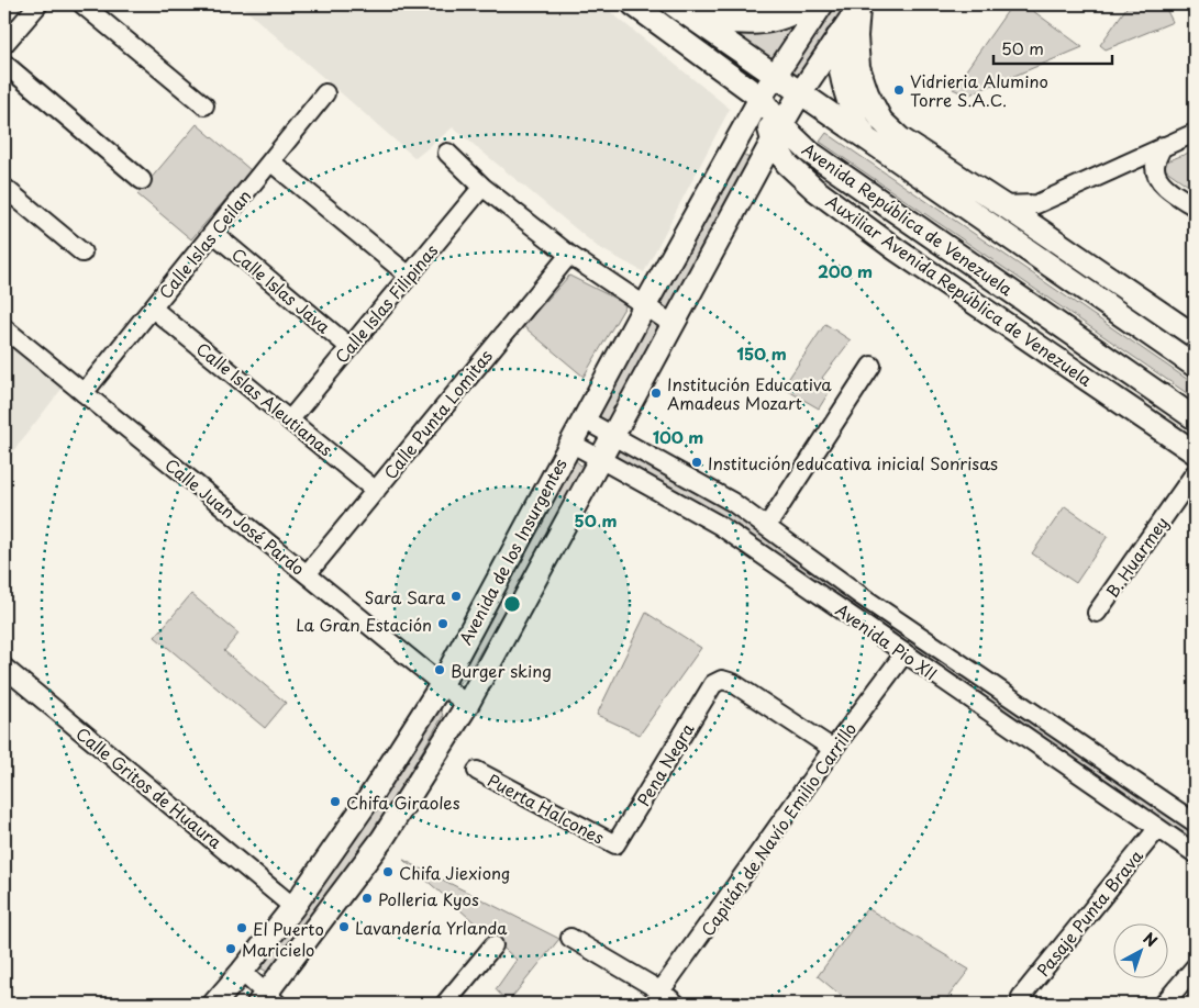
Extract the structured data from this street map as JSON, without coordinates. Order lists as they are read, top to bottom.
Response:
{
  "streets": {
    "main road": ["Avenida República de Venezuela", "Auxiliar Avenida República de Venezuela", "Avenida de los Insurgentes"],
    "street": [
      "Calle Islas Ceilan",
      "Calle Islas Java",
      "Calle Islas Filipinas",
      "Calle Islas Aleutianas",
      "Calle Punta Lomitas",
      "Calle Juan José Pardo",
      "B. Huarmey",
      "Avenida Pio XII",
      "Pena Negra",
      "Calle Gritos de Huaura",
      "Puerta Halcones",
      "Capitán de Navío Emilio Carrillo",
      "Pasaje Punta Brava"
    ]
  },
  "crossings": [
    ["Avenida República de Venezuela", "Auxiliar Avenida República de Venezuela"],
    ["Avenida República de Venezuela", "Avenida de los Insurgentes"],
    ["Calle Islas Ceilan", "Calle Islas Java"],
    ["Calle Islas Ceilan", "Calle Islas Aleutianas"],
    ["Calle Islas Ceilan", "Calle Juan José Pardo"],
    ["Calle Islas Java", "Calle Islas Filipinas"],
    ["Auxiliar Avenida República de Venezuela", "Avenida de los Insurgentes"],
    ["Calle Islas Filipinas", "Calle Islas Aleutianas"],
    ["Calle Islas Aleutianas", "Calle Punta Lomitas"],
    ["Calle Punta Lomitas", "Calle Juan José Pardo"],
    ["Calle Juan José Pardo", "Avenida de los Insurgentes"],
    ["Avenida de los Insurgentes", "Avenida Pio XII"],
    ["Avenida de los Insurgentes", "Calle Gritos de Huaura"],
    ["Avenida Pio XII", "Capitán de Navío Emilio Carrillo"],
    ["Avenida Pio XII", "Pasaje Punta Brava"],
    ["Pena Negra", "Puerta Halcones"],
    ["Pena Negra", "Capitán de Navío Emilio Carrillo"]
  ],
  "places": [
    "Vidrieria Alumino Torre S.A.C.",
    "Institución Educativa Amadeus Mozart",
    "Institución educativa inicial Sonrisas",
    "Sara Sara",
    "La Gran Estación",
    "Burger sking",
    "Chifa Giraoles",
    "Chifa Jiexiong",
    "Polleria Kyos",
    "Lavandería Yrlanda",
    "El Puerto",
    "Maricielo"
  ],
  "scale_bar": "50 m",
  "north": "top right",
  "rings": [
    "200 m",
    "150 m",
    "100 m",
    "50 m"
  ]
}
